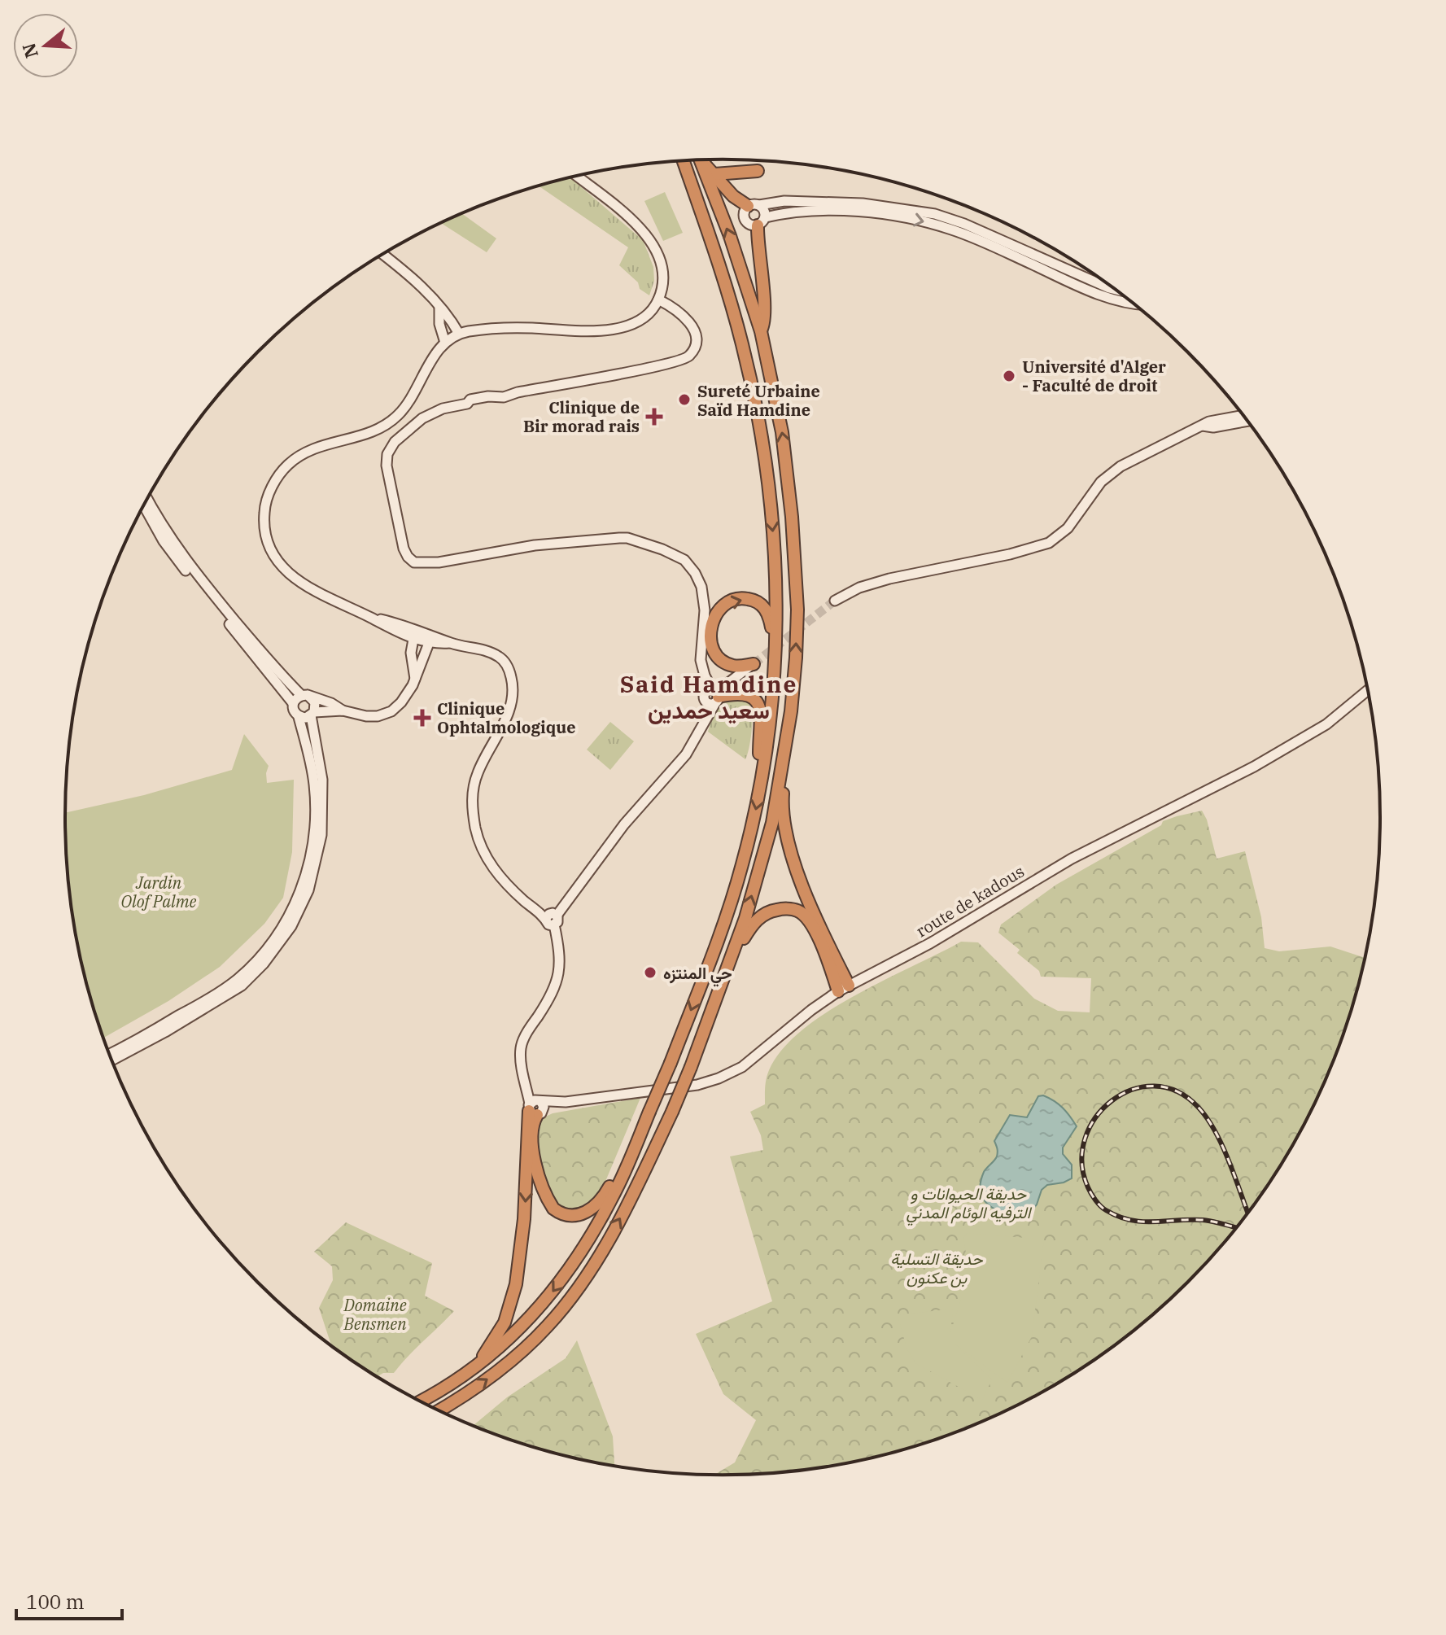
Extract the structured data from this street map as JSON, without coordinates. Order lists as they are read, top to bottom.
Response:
{
  "streets": {
    "main road": ["route de kadous"]
  },
  "districts": ["Said Hamdine سعيد حمدين"],
  "parks": [
    "Jardin Olof Palme",
    "حديقة الحيوانات و الترفيه الوئام المدني",
    "حديقة التسلية بن عكنون",
    "Domaine Bensmen"
  ],
  "places": {
    "other": ["Université d'Alger - Faculté de droit", "Sureté Urbaine Saïd Hamdine", "حي المنتزه"],
    "health": ["Clinique de Bir morad rais", "Clinique Ophtalmologique"]
  },
  "scale_bar": "100 m",
  "north": "left"
}
